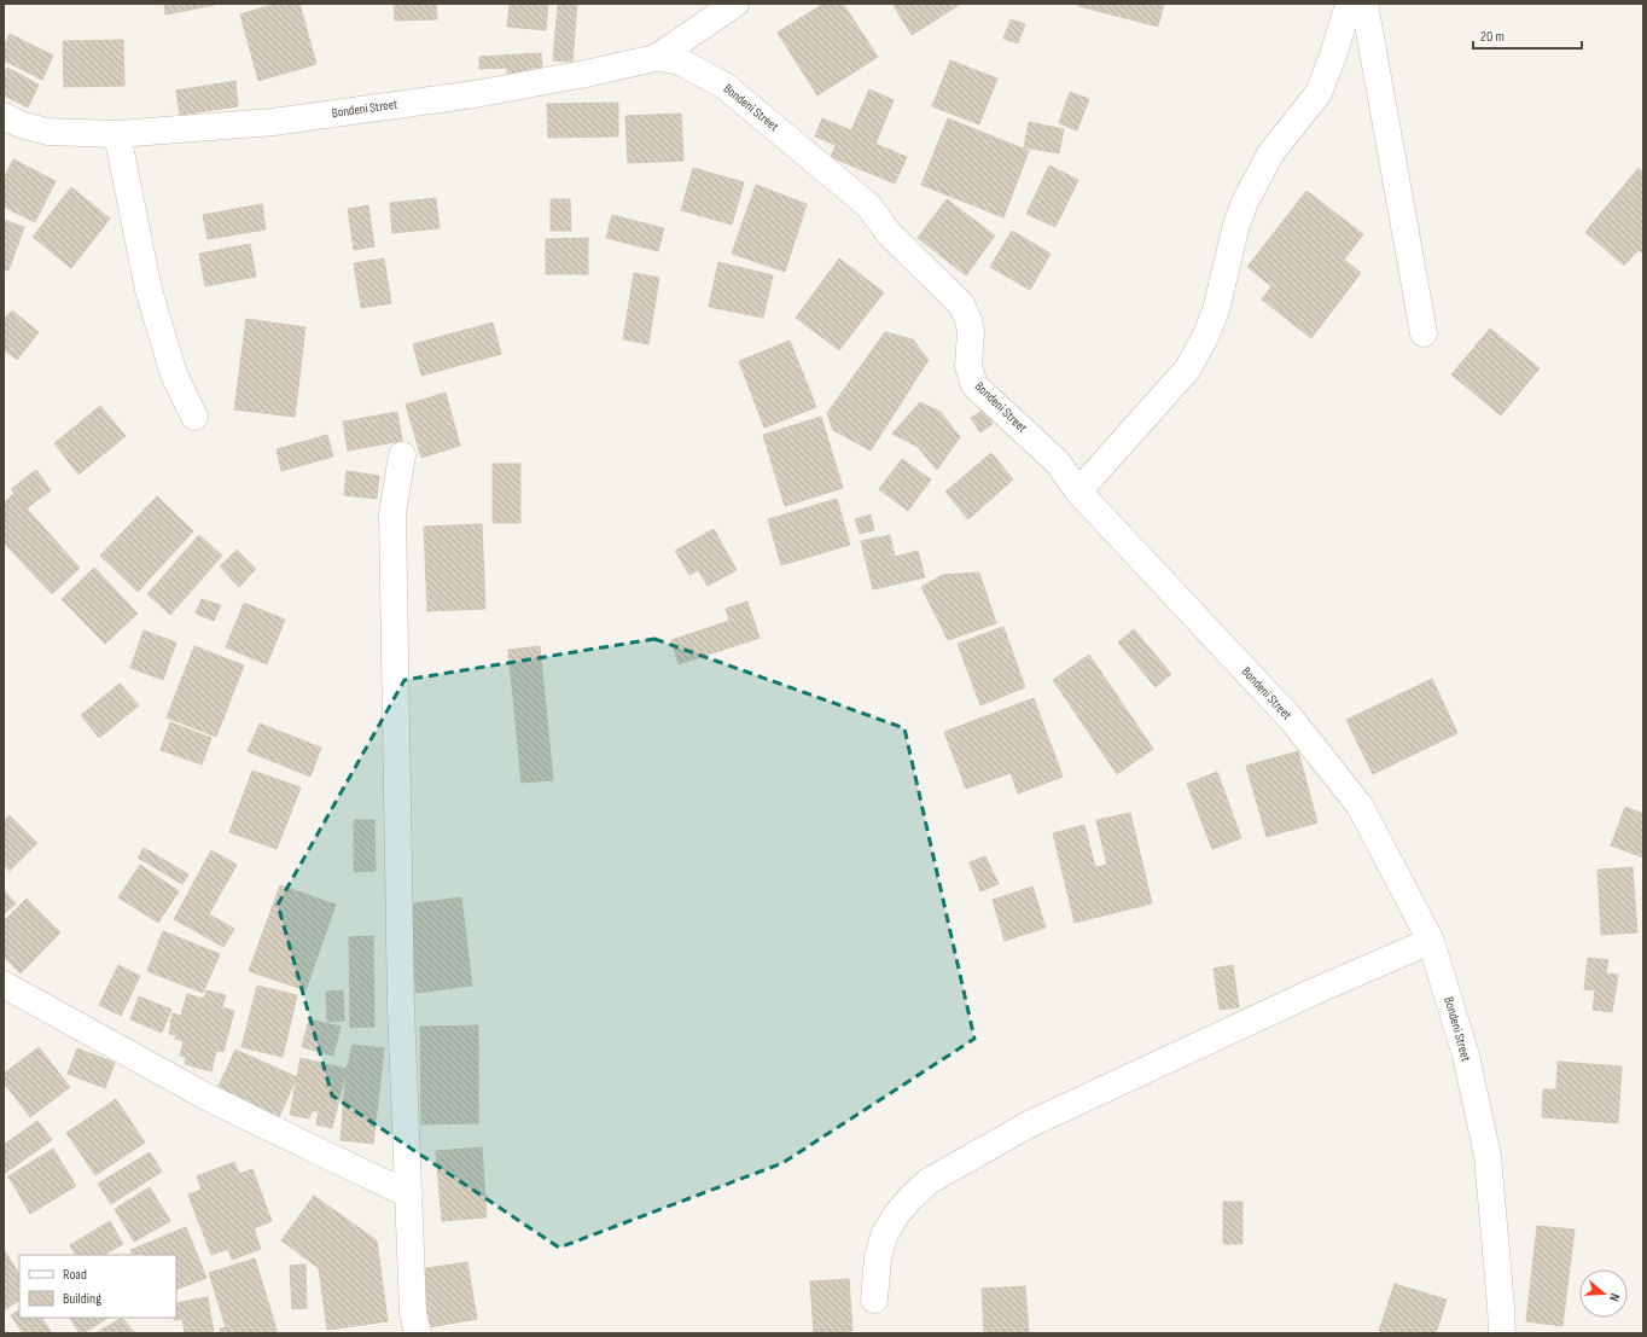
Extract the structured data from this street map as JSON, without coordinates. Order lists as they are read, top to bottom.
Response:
{
  "streets": {
    "street": ["Bondeni Street"]
  },
  "legend": ["Road", "Building"],
  "scale_bar": "20 m",
  "north": "right"
}
